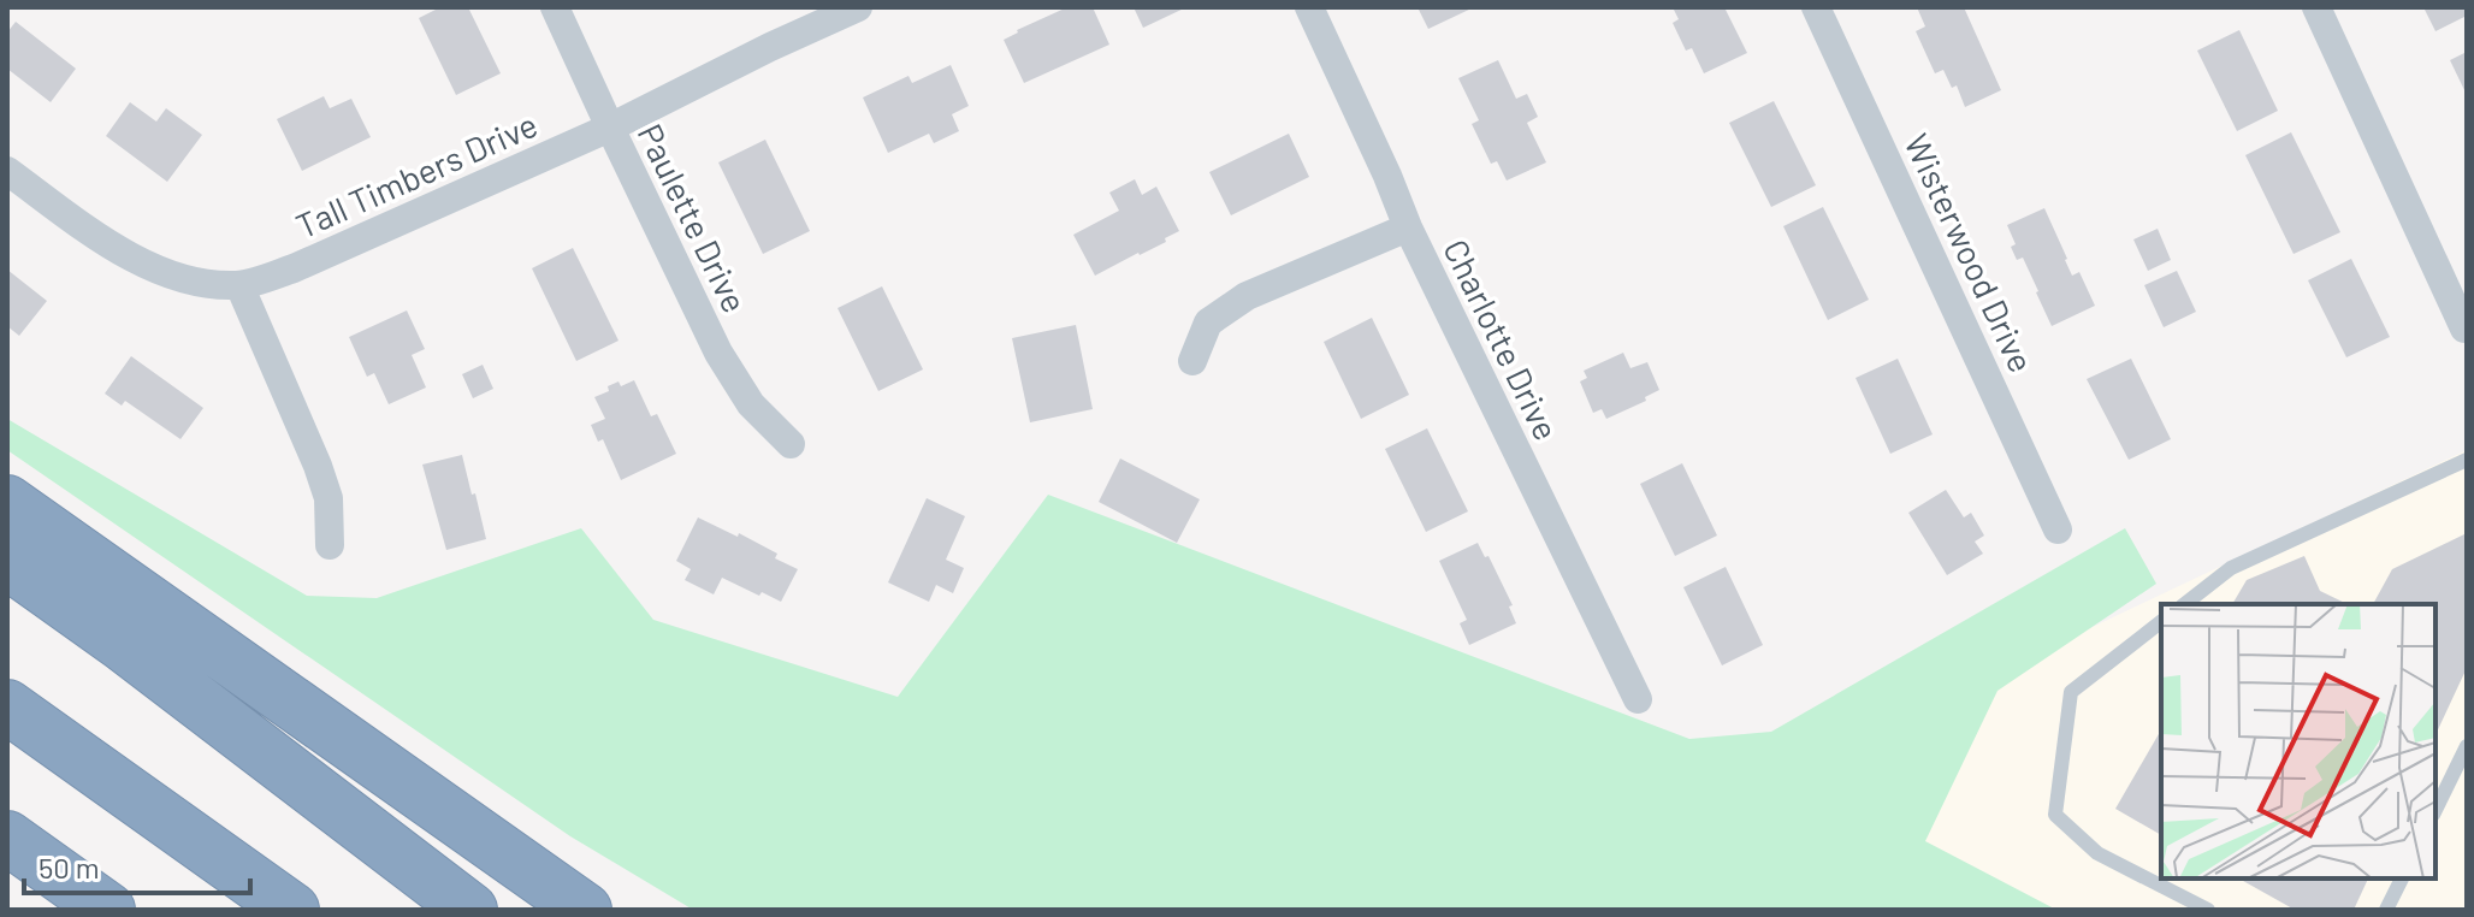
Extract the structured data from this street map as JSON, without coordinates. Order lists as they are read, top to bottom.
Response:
{
  "streets": {
    "street": [
      "Tall Timbers Drive",
      "Paulette Drive",
      "Wisterwood Drive",
      "Charlotte Drive"
    ]
  },
  "crossings": [
    ["Tall Timbers Drive", "Paulette Drive"]
  ],
  "scale_bar": "50 m"
}
